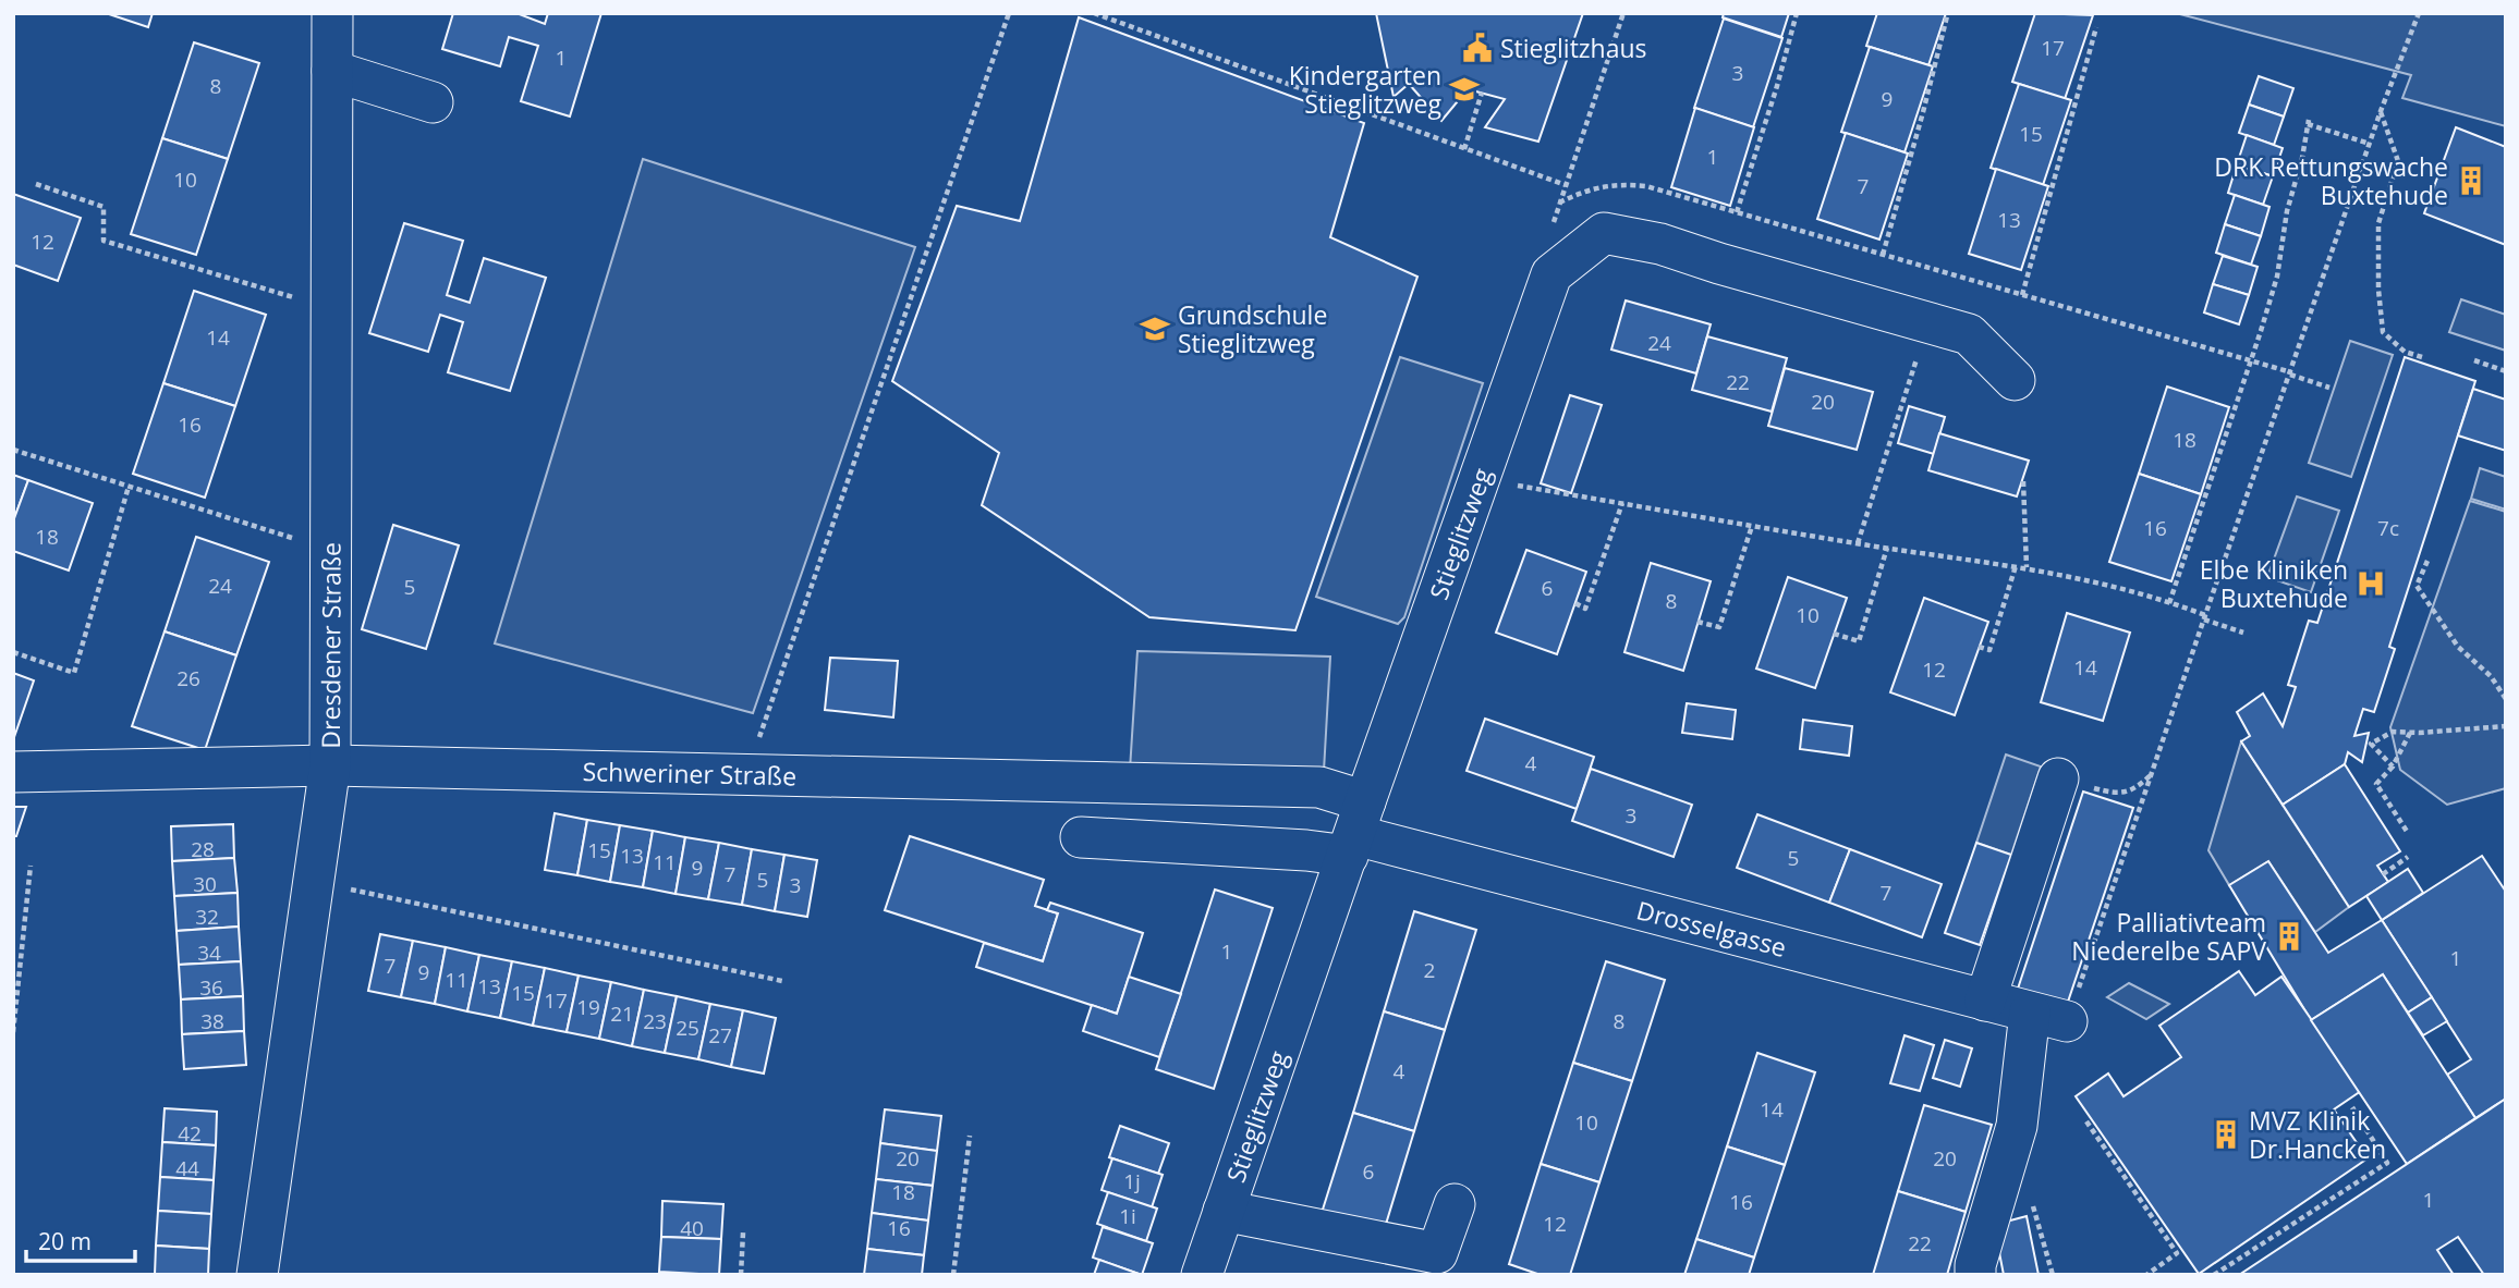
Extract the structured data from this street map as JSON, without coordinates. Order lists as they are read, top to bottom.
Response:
{
  "streets": {
    "street": [
      "Stieglitzweg",
      "Dresdener Straße",
      "Schweriner Straße",
      "Drosselgasse"
    ]
  },
  "crossings": [
    ["Stieglitzweg", "Schweriner Straße"],
    ["Stieglitzweg", "Drosselgasse"],
    ["Dresdener Straße", "Schweriner Straße"],
    ["Schweriner Straße", "Drosselgasse"]
  ],
  "places": {
    "public building": ["Stieglitzhaus"],
    "school or university": ["Kindergarten Stieglitzweg", "Grundschule Stieglitzweg"],
    "building": ["DRK Rettungswache Buxtehude", "Palliativteam Niederelbe SAPV", "MVZ Klinik Dr.Hancken"],
    "hospital": ["Elbe Kliniken Buxtehude"]
  },
  "house_numbers": [
    "17",
    "1",
    "3",
    "8",
    "9",
    "15",
    "1",
    "10",
    "7",
    "13",
    "12",
    "14",
    "24",
    "22",
    "20",
    "16",
    "18",
    "16",
    "7c",
    "18",
    "24",
    "5",
    "6",
    "8",
    "10",
    "14",
    "12",
    "26",
    "4",
    "3",
    "28",
    "15",
    "13",
    "5",
    "11",
    "9",
    "7",
    "5",
    "30",
    "3",
    "7",
    "32",
    "1",
    "34",
    "1",
    "7",
    "2",
    "9",
    "11",
    "13",
    "36",
    "15",
    "17",
    "19",
    "21",
    "38",
    "23",
    "8",
    "25",
    "27",
    "4",
    "14",
    "10",
    "42",
    "20",
    "20",
    "44",
    "6",
    "1j",
    "18",
    "1",
    "16",
    "1i",
    "12",
    "40",
    "16",
    "22"
  ],
  "scale_bar": "20 m"
}
